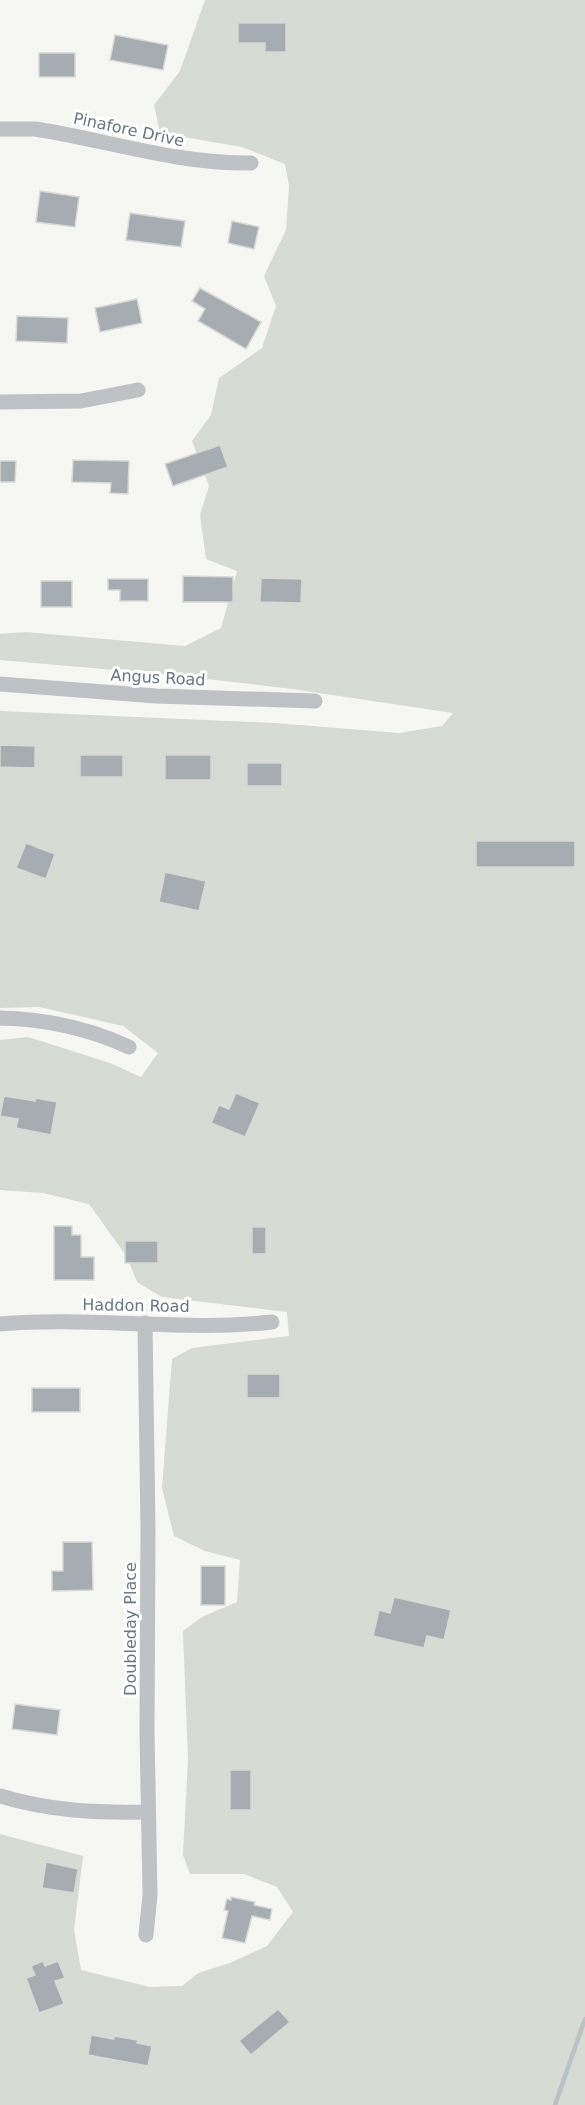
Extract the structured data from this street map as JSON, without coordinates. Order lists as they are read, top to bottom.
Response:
{
  "streets": {
    "street": [
      "Pinafore Drive",
      "Angus Road",
      "Haddon Road",
      "Doubleday Place"
    ]
  },
  "crossings": [
    ["Haddon Road", "Doubleday Place"]
  ]
}
